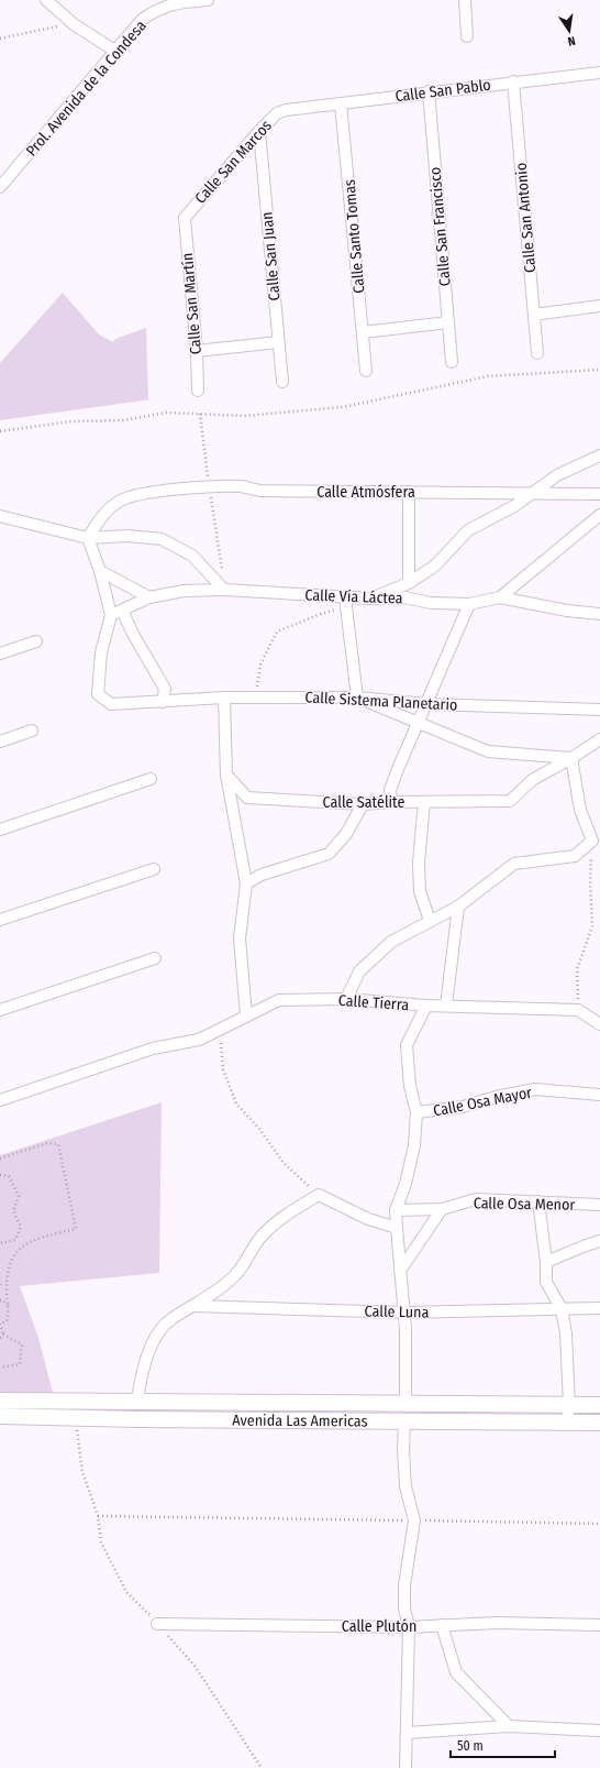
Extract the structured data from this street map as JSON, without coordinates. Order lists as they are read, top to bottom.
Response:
{
  "streets": {
    "street": [
      "Prol. Avenida de la Condesa",
      "Calle San Pablo",
      "Calle San Marcos",
      "Calle San Antonio",
      "Calle San Francisco",
      "Calle Santo Tomas",
      "Calle San Juan",
      "Calle San Martín",
      "Calle Atmósfera",
      "Calle Vía Láctea",
      "Calle Sistema Planetario",
      "Calle Satélite",
      "Calle Tierra",
      "Calle Osa Mayor",
      "Calle Osa Menor",
      "Calle Luna",
      "Avenida Las Americas",
      "Calle Plutón"
    ]
  },
  "crossings": [
    ["Calle San Pablo", "Calle San Marcos"],
    ["Calle San Pablo", "Calle San Antonio"],
    ["Calle San Pablo", "Calle San Francisco"],
    ["Calle San Pablo", "Calle Santo Tomas"],
    ["Calle San Marcos", "Calle San Juan"],
    ["Calle San Marcos", "Calle San Martín"],
    ["Calle Vía Láctea", "Calle Sistema Planetario"]
  ],
  "scale_bar": "50 m",
  "north": "bottom"
}
